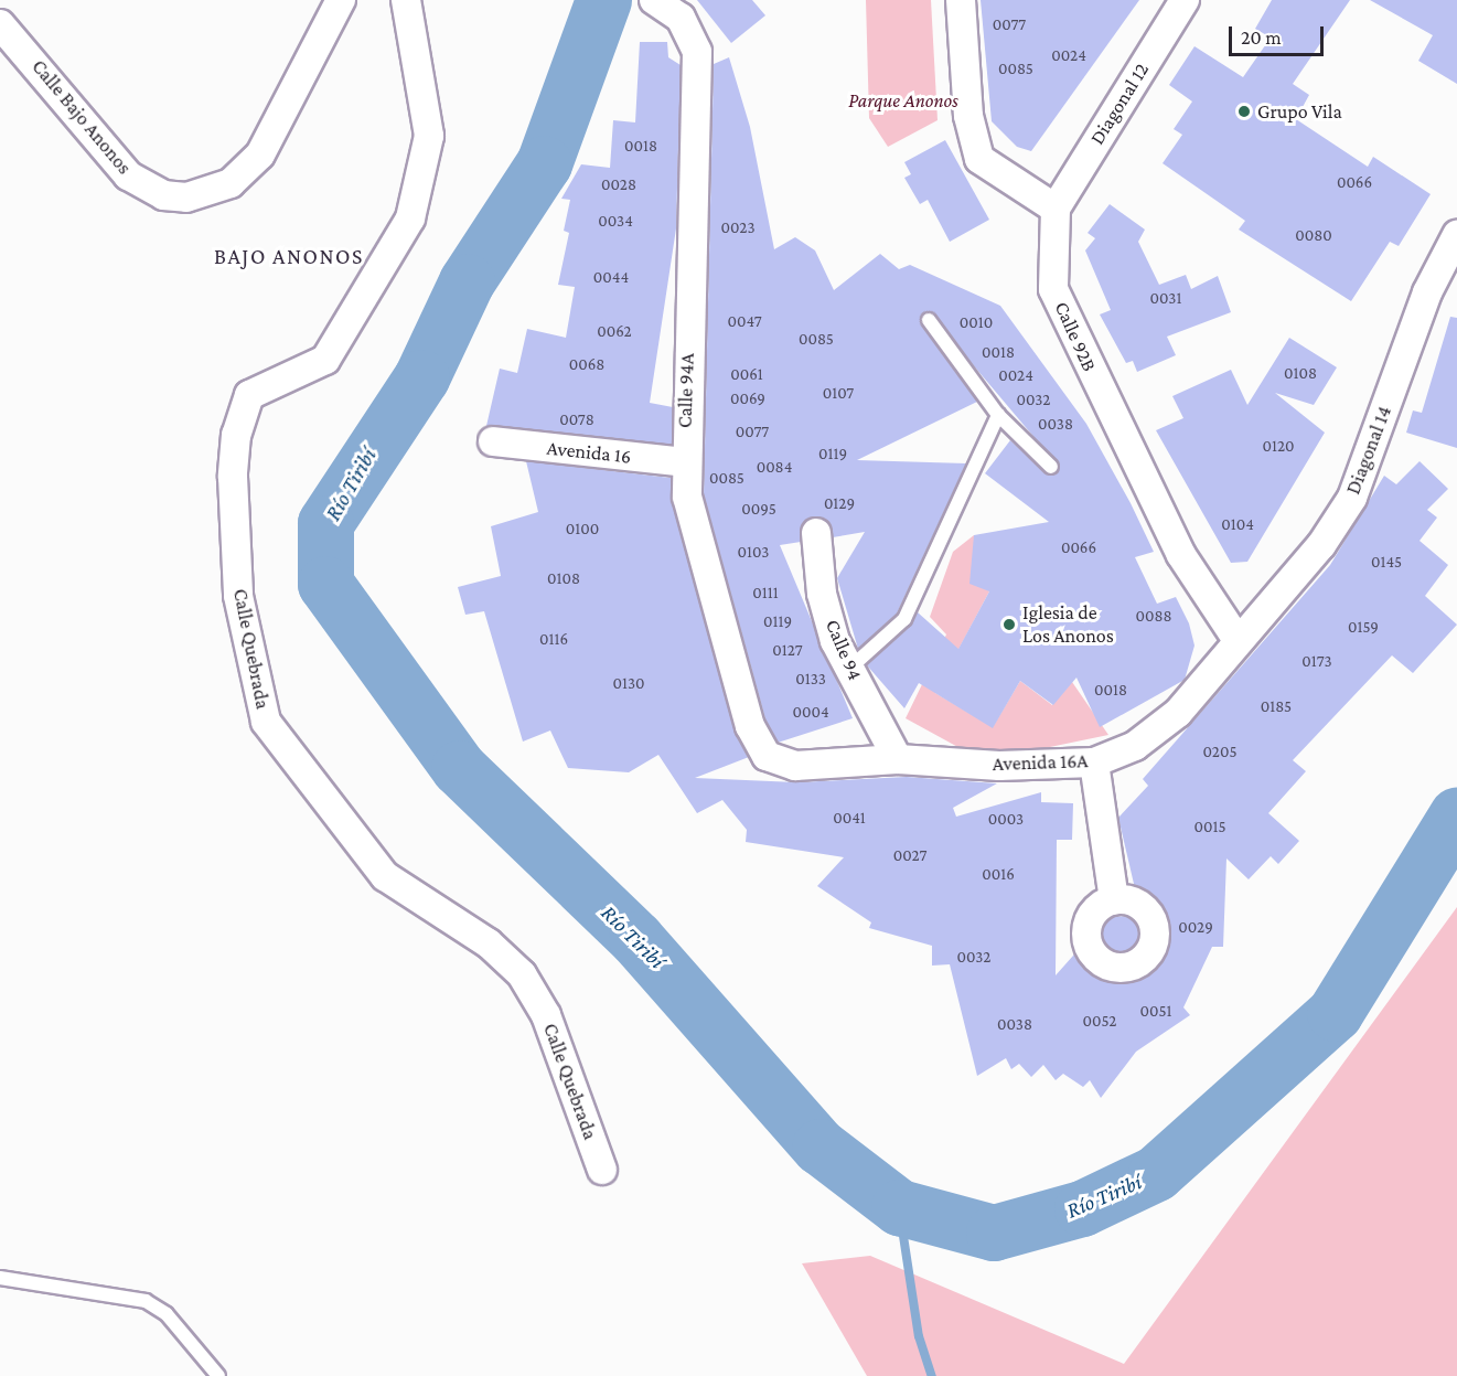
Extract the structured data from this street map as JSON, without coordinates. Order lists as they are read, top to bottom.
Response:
{
  "streets": {
    "street": [
      "Diagonal 12",
      "Calle Bajo Anonos",
      "Calle 92B",
      "Calle 94A",
      "Diagonal 14",
      "Avenida 16",
      "Calle Quebrada",
      "Calle 94",
      "Avenida 16A"
    ]
  },
  "crossings": [
    ["Diagonal 12", "Calle 92B"],
    ["Calle 92B", "Diagonal 14"],
    ["Calle 92B", "Avenida 16A"],
    ["Calle 94A", "Avenida 16"],
    ["Calle 94A", "Avenida 16A"],
    ["Diagonal 14", "Avenida 16A"],
    ["Calle 94", "Avenida 16A"]
  ],
  "districts": ["BAJO ANONOS"],
  "water": ["Río Tiribí"],
  "parks": ["Parque Anonos"],
  "places": ["Grupo Vila", "Iglesia de Los Anonos"],
  "house_numbers": [
    "0077",
    "0024",
    "0085",
    "0018",
    "0066",
    "0028",
    "0034",
    "0023",
    "0080",
    "0044",
    "0031",
    "0047",
    "0010",
    "0062",
    "0085",
    "0018",
    "0068",
    "0108",
    "0061",
    "0024",
    "0107",
    "0069",
    "0032",
    "0078",
    "0038",
    "0077",
    "0120",
    "0119",
    "0084",
    "0085",
    "0129",
    "0095",
    "0104",
    "0100",
    "0066",
    "0103",
    "0145",
    "0108",
    "0111",
    "0088",
    "0119",
    "0159",
    "0116",
    "0127",
    "0173",
    "0133",
    "0130",
    "0018",
    "0185",
    "0004",
    "0205",
    "0041",
    "0003",
    "0015",
    "0027",
    "0016",
    "0029",
    "0032",
    "0051",
    "0052",
    "0038"
  ],
  "scale_bar": "20 m"
}
